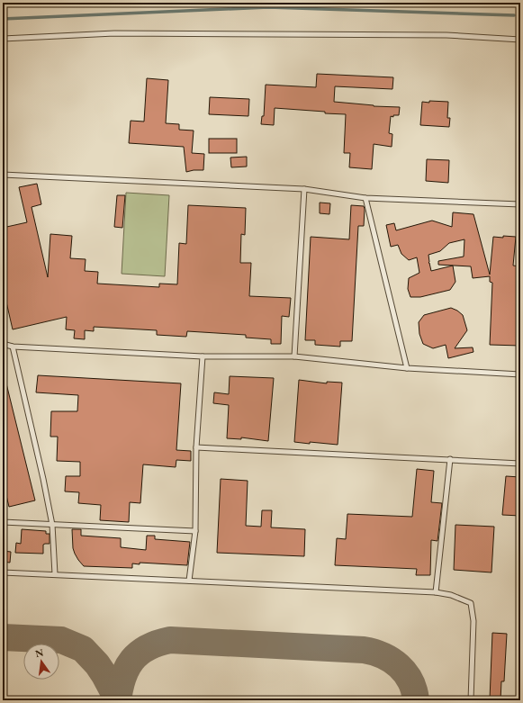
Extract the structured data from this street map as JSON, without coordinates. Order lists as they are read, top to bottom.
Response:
{
  "north": "top"
}
